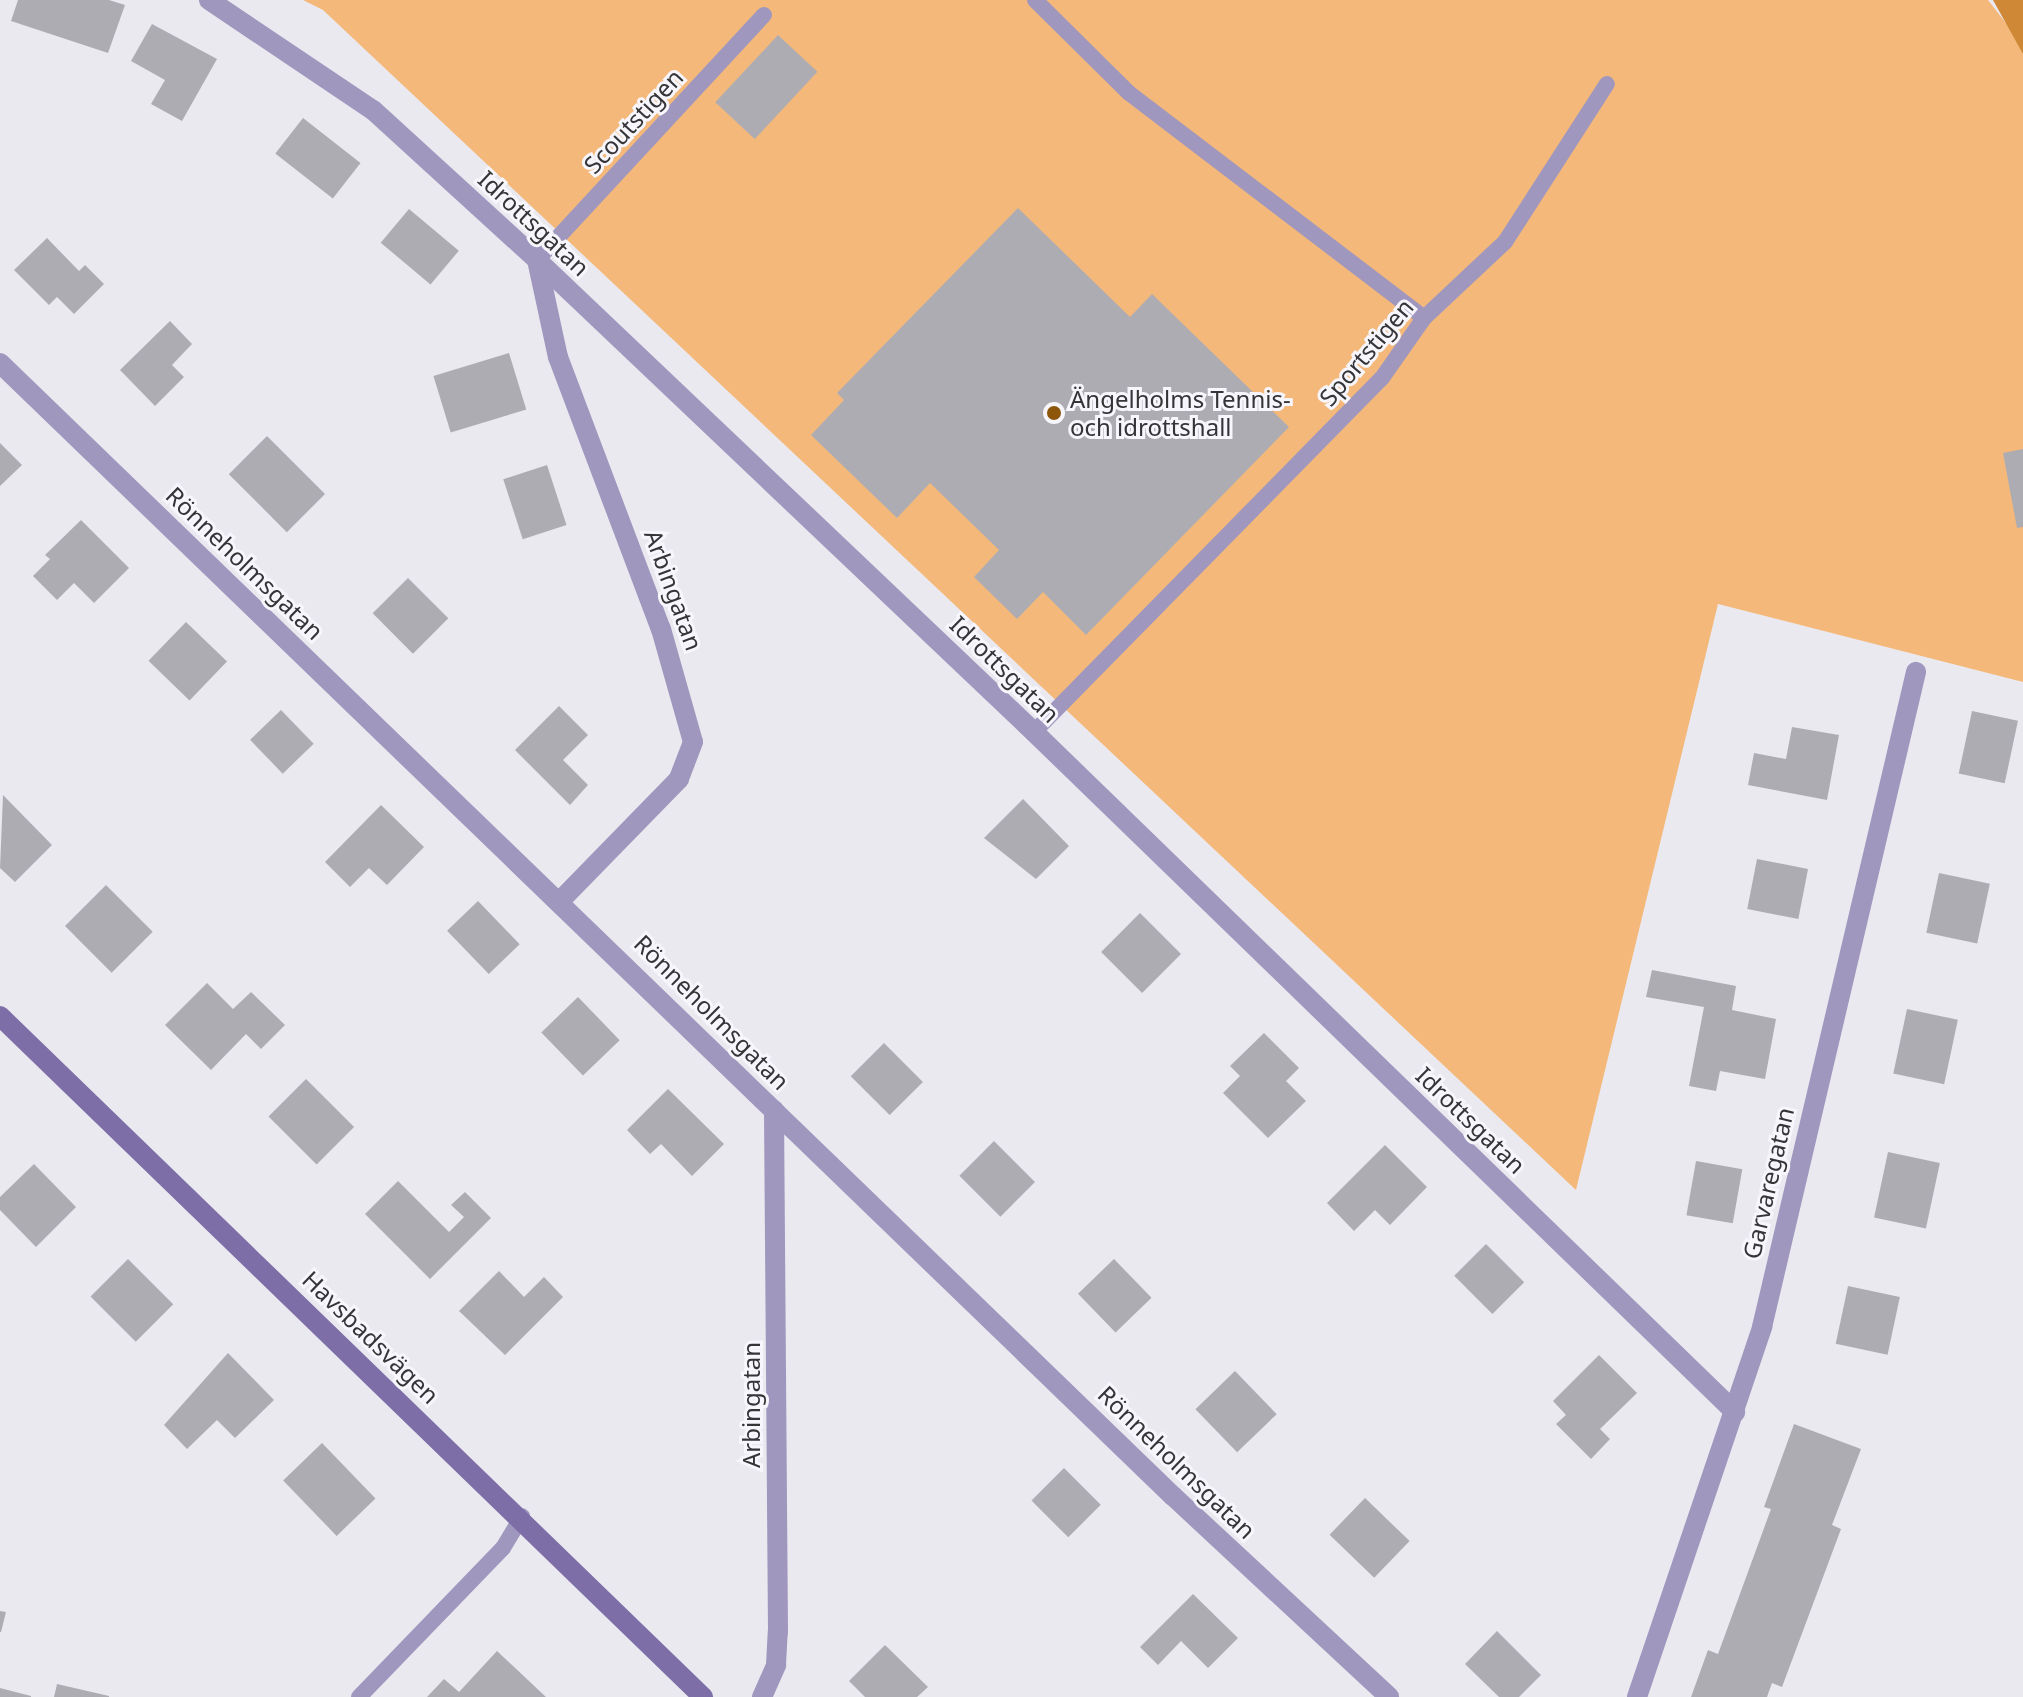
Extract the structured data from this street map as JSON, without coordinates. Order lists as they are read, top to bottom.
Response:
{
  "streets": {
    "street": [
      "Idrottsgatan",
      "Rönneholmsgatan",
      "Arbingatan",
      "Garvaregatan",
      "Havsbadsvägen"
    ],
    "lane": ["Scoutstigen", "Sportstigen"]
  },
  "crossings": [
    ["Scoutstigen", "Idrottsgatan"],
    ["Scoutstigen", "Arbingatan"],
    ["Idrottsgatan", "Sportstigen"],
    ["Idrottsgatan", "Arbingatan"],
    ["Idrottsgatan", "Garvaregatan"],
    ["Rönneholmsgatan", "Arbingatan"]
  ],
  "places": ["Ängelholms Tennis- och idrottshall"]
}
